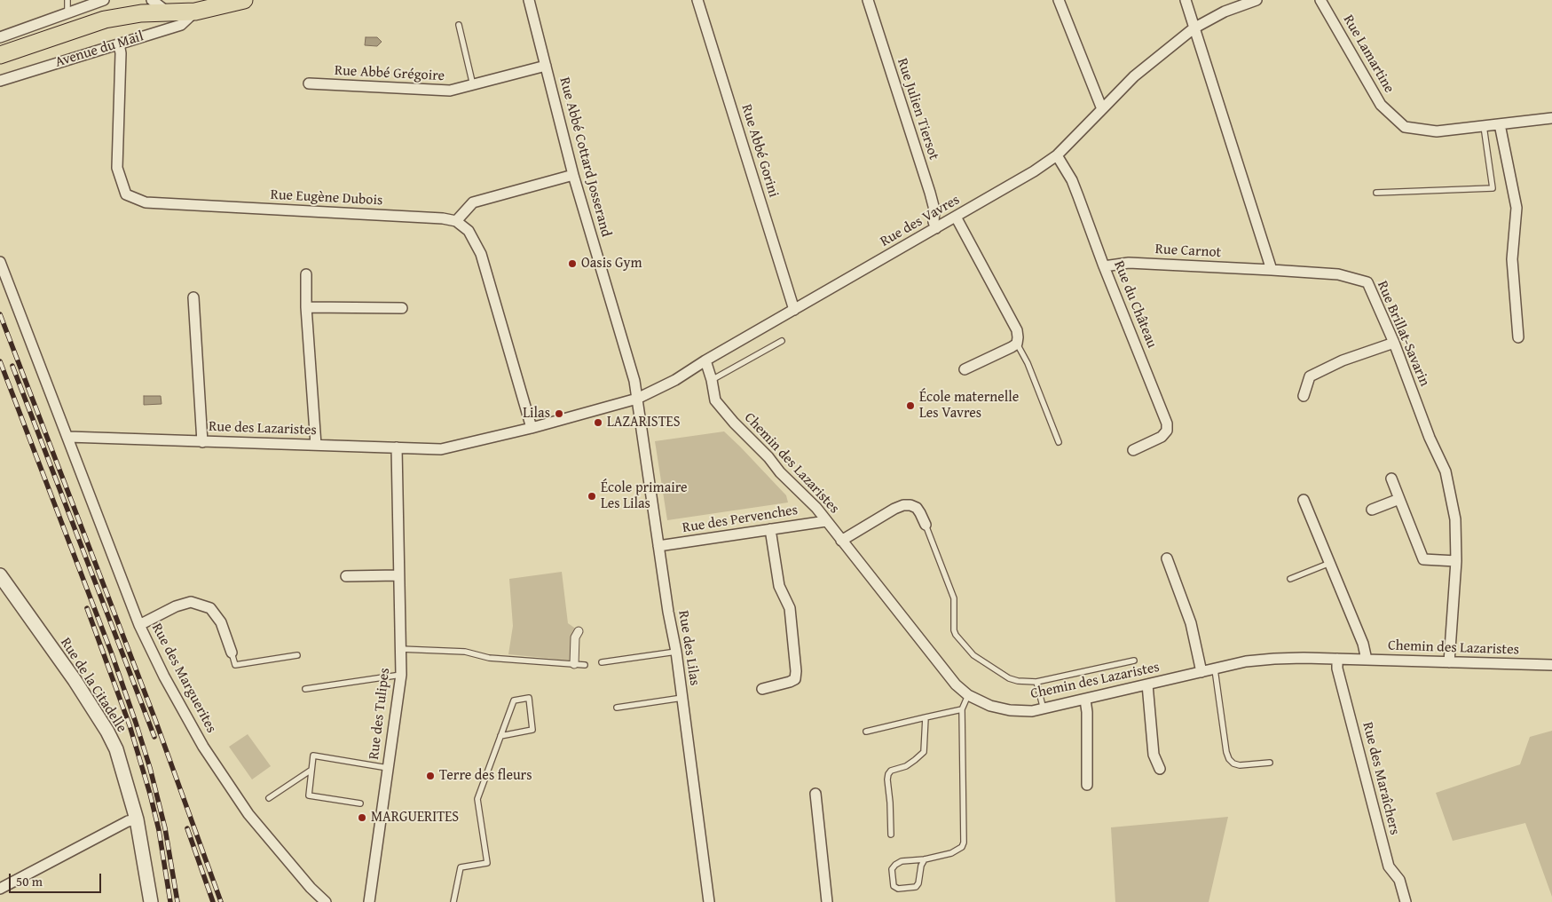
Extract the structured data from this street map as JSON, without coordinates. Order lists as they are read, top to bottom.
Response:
{
  "streets": {
    "main road": ["Avenue du Mail"],
    "street": [
      "Rue Lamartine",
      "Rue Abbé Grégoire",
      "Rue Julien Tiersot",
      "Rue Abbé Gorini",
      "Rue Abbé Cottard Josserand",
      "Rue Eugène Dubois",
      "Rue des Vavres",
      "Rue Carnot",
      "Rue du Château",
      "Rue Brillat-Savarin",
      "Rue des Lazaristes",
      "Chemin des Lazaristes",
      "Rue des Pervenches",
      "Rue des Lilas",
      "Rue des Marguerites",
      "Rue de la Citadelle",
      "Rue des Tulipes",
      "Rue des Maraîchers"
    ]
  },
  "crossings": [
    ["Avenue du Mail", "Rue Eugène Dubois"],
    ["Rue Abbé Grégoire", "Rue Abbé Cottard Josserand"],
    ["Rue Julien Tiersot", "Rue des Vavres"],
    ["Rue Abbé Gorini", "Rue des Vavres"],
    ["Rue Abbé Cottard Josserand", "Rue des Vavres"],
    ["Rue Abbé Cottard Josserand", "Rue des Lazaristes"],
    ["Rue Abbé Cottard Josserand", "Rue des Lilas"],
    ["Rue des Vavres", "Rue du Château"],
    ["Rue des Vavres", "Rue des Lazaristes"],
    ["Rue des Vavres", "Chemin des Lazaristes"],
    ["Rue des Vavres", "Rue des Lilas"],
    ["Rue Carnot", "Rue du Château"],
    ["Rue Carnot", "Rue Brillat-Savarin"],
    ["Rue Brillat-Savarin", "Chemin des Lazaristes"],
    ["Rue des Lazaristes", "Rue des Lilas"],
    ["Rue des Lazaristes", "Rue des Marguerites"],
    ["Rue des Lazaristes", "Rue des Tulipes"],
    ["Chemin des Lazaristes", "Rue des Pervenches"],
    ["Chemin des Lazaristes", "Rue des Maraîchers"],
    ["Rue des Pervenches", "Rue des Lilas"]
  ],
  "places": [
    "Oasis Gym",
    "École maternelle Les Vavres",
    "Lilas",
    "LAZARISTES",
    "École primaire Les Lilas",
    "Terre des fleurs",
    "MARGUERITES"
  ],
  "scale_bar": "50 m"
}
